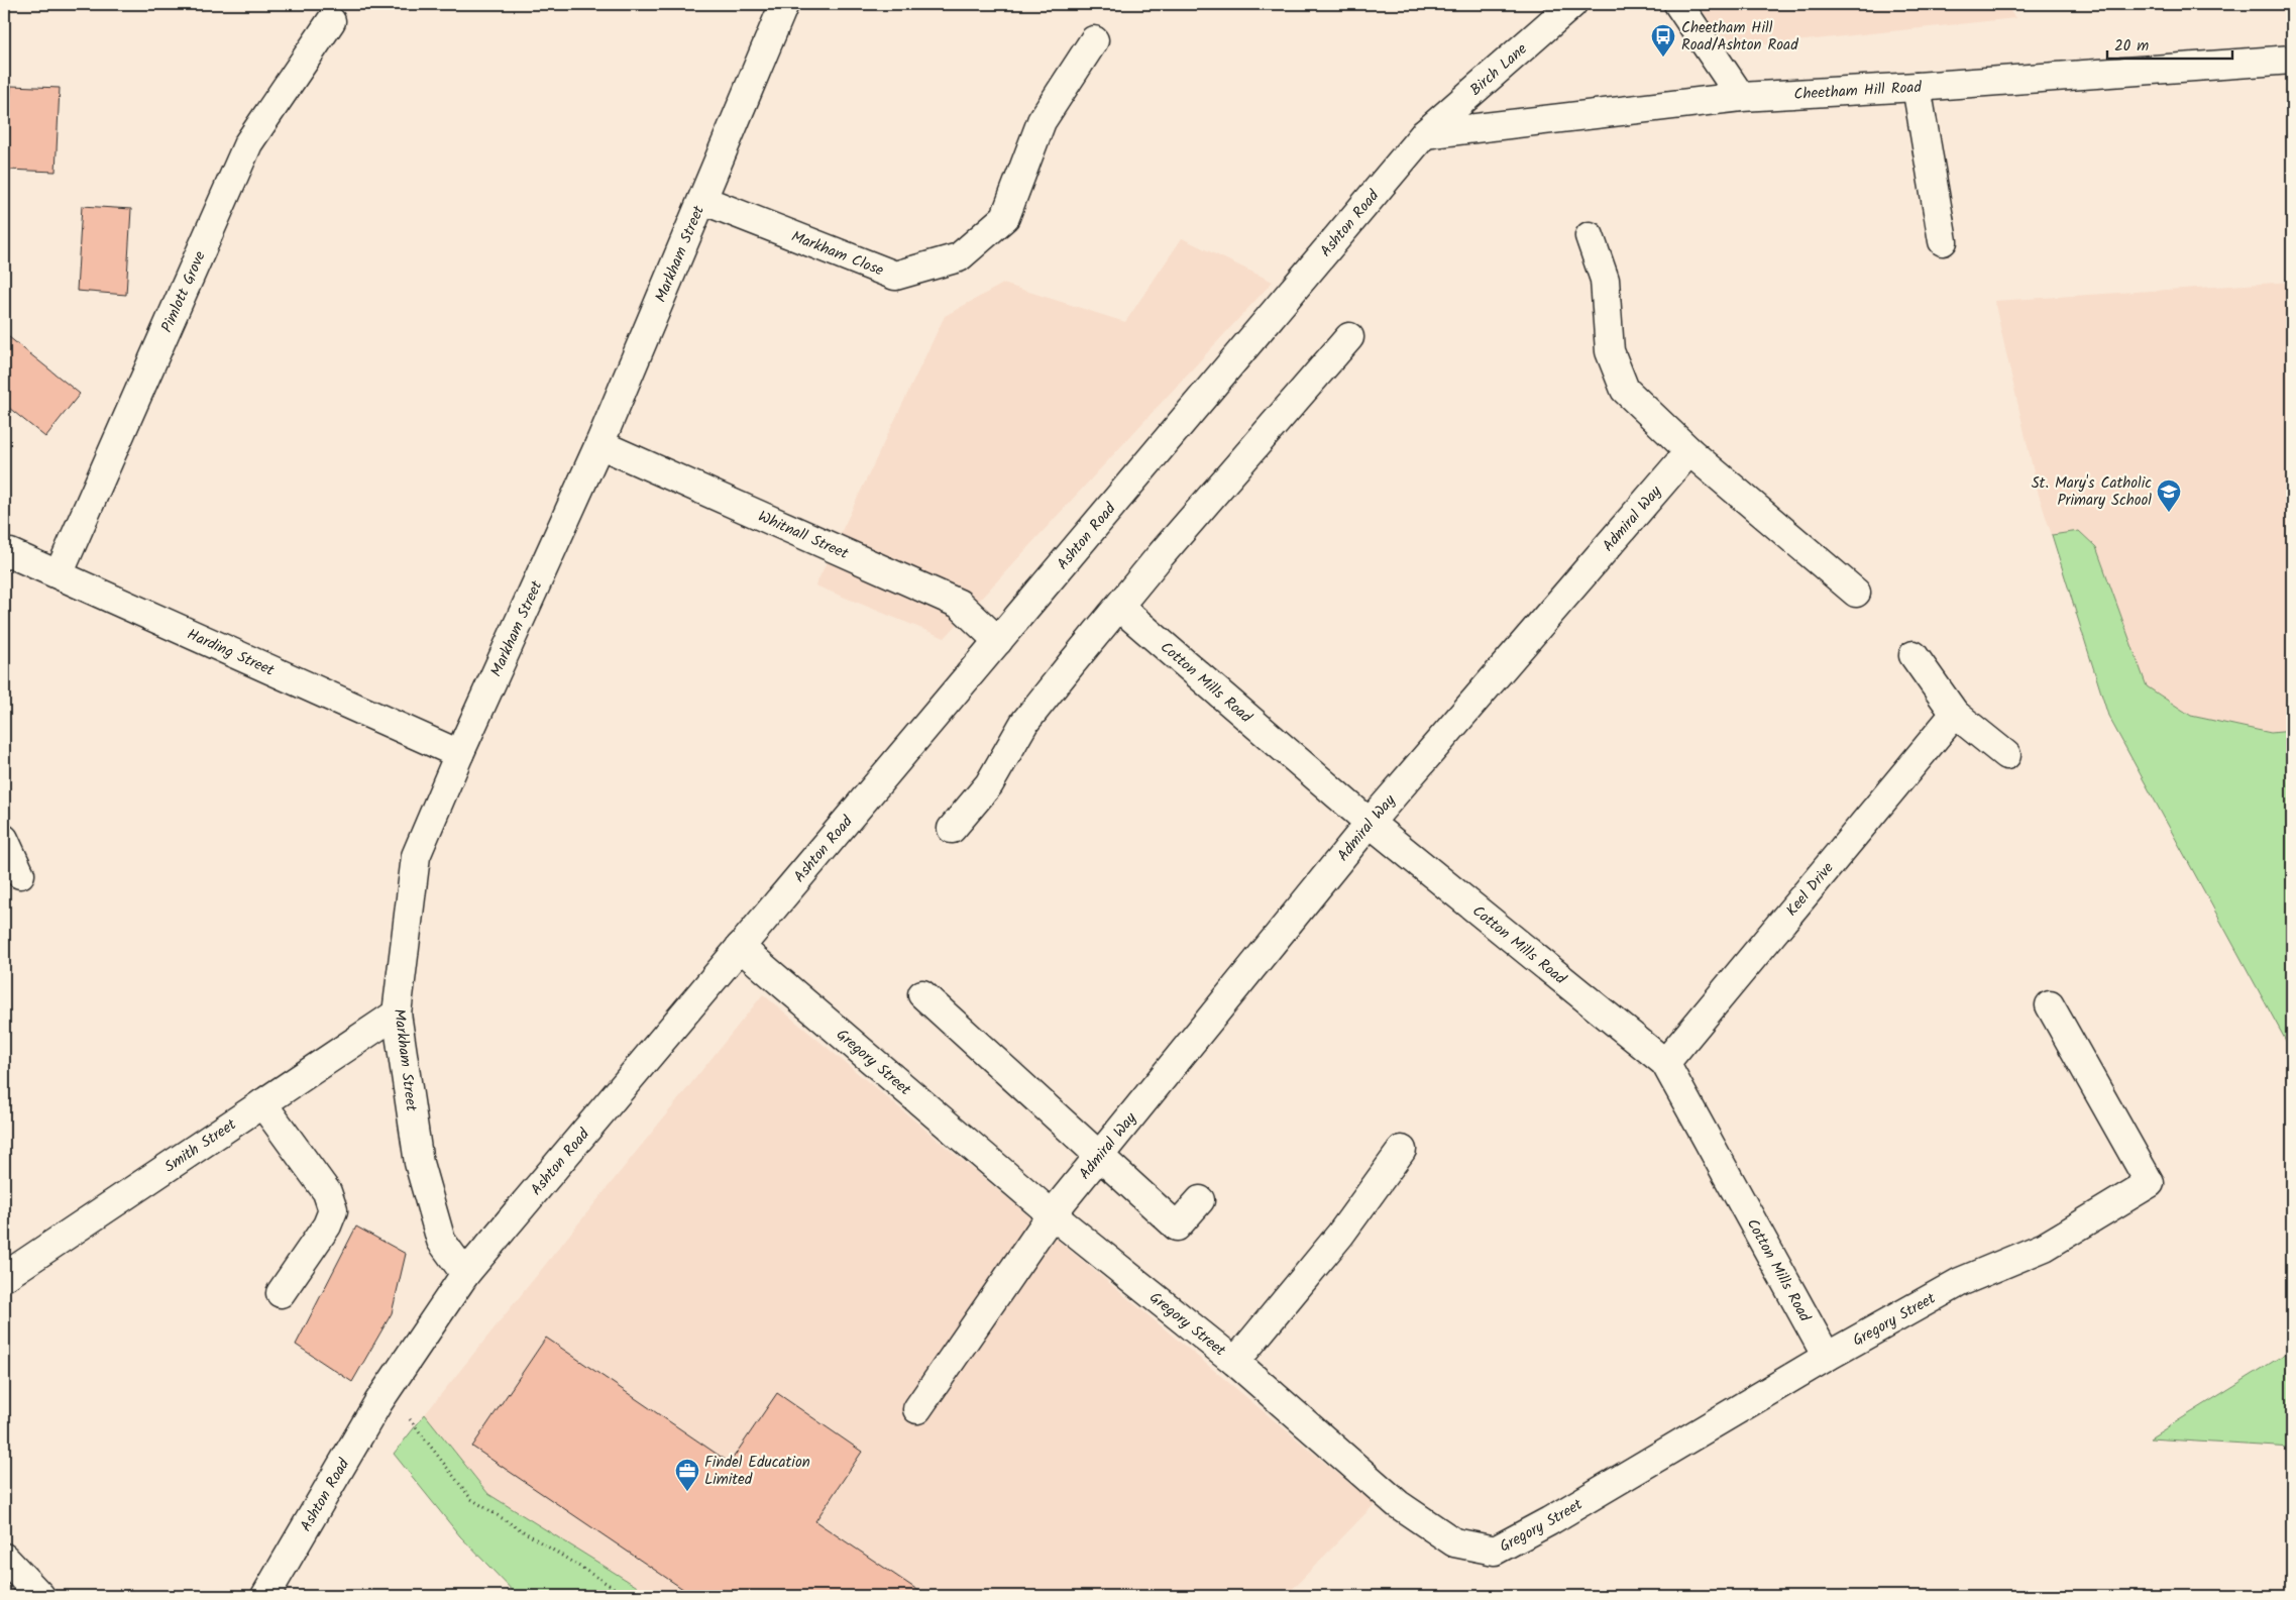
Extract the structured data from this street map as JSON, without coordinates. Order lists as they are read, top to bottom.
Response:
{
  "streets": {
    "street": [
      "Birch Lane",
      "Cheetham Hill Road",
      "Ashton Road",
      "Markham Close",
      "Markham Street",
      "Pimlott Grove",
      "Admiral Way",
      "Whitnall Street",
      "Harding Street",
      "Cotton Mills Road",
      "Keel Drive",
      "Gregory Street",
      "Smith Street"
    ]
  },
  "crossings": [
    ["Birch Lane", "Cheetham Hill Road"],
    ["Birch Lane", "Ashton Road"],
    ["Cheetham Hill Road", "Ashton Road"],
    ["Ashton Road", "Markham Street"],
    ["Ashton Road", "Whitnall Street"],
    ["Ashton Road", "Gregory Street"],
    ["Markham Close", "Markham Street"],
    ["Markham Street", "Whitnall Street"],
    ["Markham Street", "Harding Street"],
    ["Markham Street", "Smith Street"],
    ["Pimlott Grove", "Harding Street"],
    ["Admiral Way", "Cotton Mills Road"],
    ["Admiral Way", "Gregory Street"],
    ["Cotton Mills Road", "Keel Drive"],
    ["Cotton Mills Road", "Gregory Street"]
  ],
  "places": {
    "bus stop": ["Cheetham Hill Road/Ashton Road"],
    "school or university": ["St. Mary's Catholic Primary School"],
    "office": ["Findel Education Limited"]
  },
  "scale_bar": "20 m"
}
